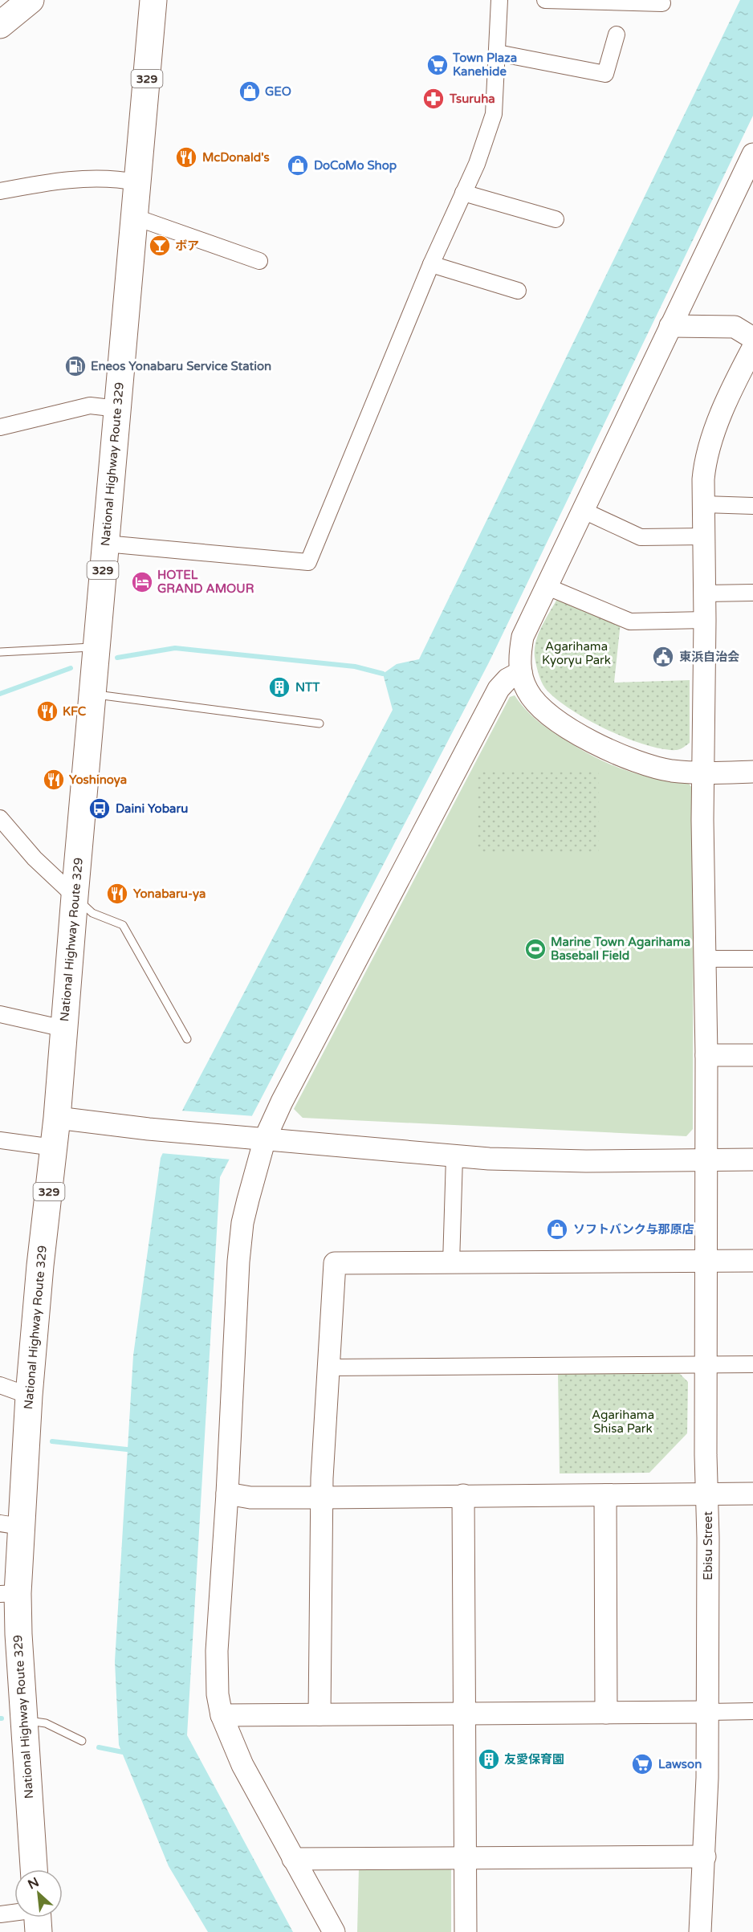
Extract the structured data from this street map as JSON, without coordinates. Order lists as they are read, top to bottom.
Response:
{
  "streets": {
    "highway": ["329", "National Highway Route 329"],
    "street": ["Ebisu Street"]
  },
  "parks": ["Agarihama Kyoryu Park", "Agarihama Shisa Park"],
  "places": {
    "supermarket": ["Town Plaza Kanehide", "Lawson"],
    "shop": ["GEO", "DoCoMo Shop", "ソフトバンク与那原店"],
    "pharmacy": ["Tsuruha"],
    "restaurant": [
      "McDonald's",
      "KFC",
      "Yoshinoya",
      "Yonabaru-ya"
    ],
    "bar": ["ボア"],
    "fuel station": ["Eneos Yonabaru Service Station"],
    "hotel": ["HOTEL GRAND AMOUR"],
    "public building": ["東浜自治会"],
    "building": ["NTT", "友愛保育園"],
    "bus stop": ["Daini Yobaru"],
    "sports": ["Marine Town Agarihama Baseball Field"]
  },
  "north": "top left"
}
